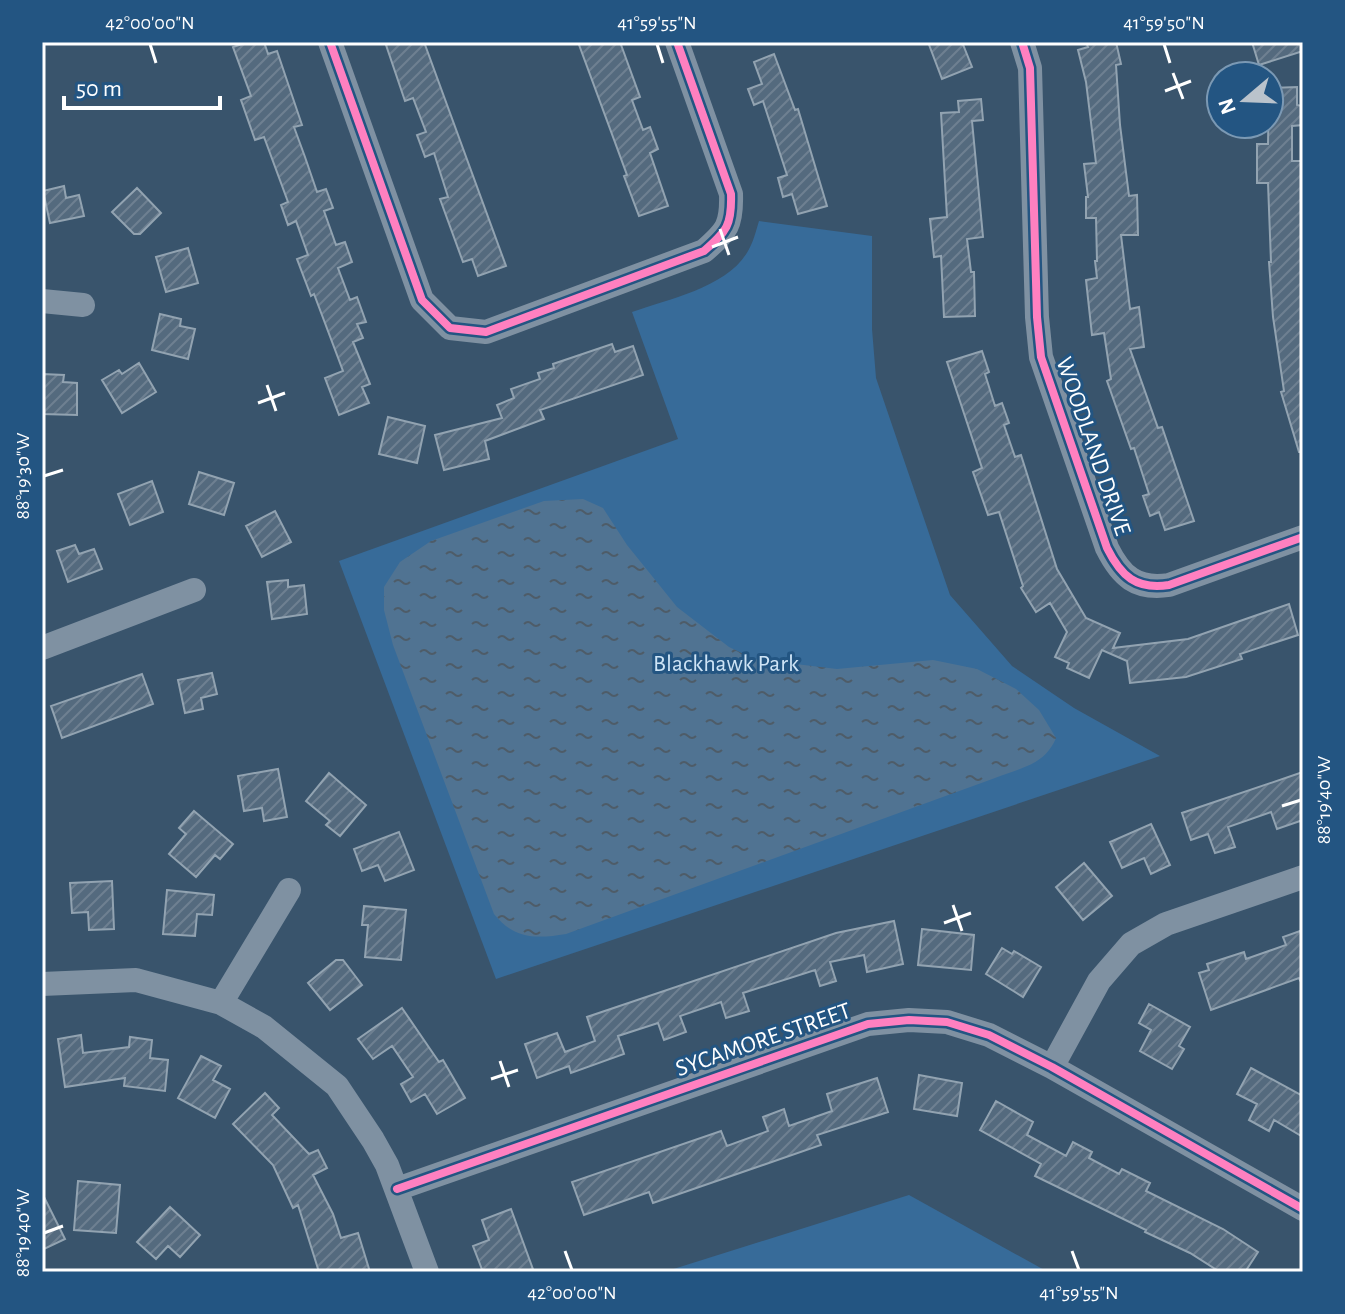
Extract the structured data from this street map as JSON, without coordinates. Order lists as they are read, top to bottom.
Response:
{
  "streets": {
    "street": ["WOODLAND DRIVE", "SYCAMORE STREET"]
  },
  "parks": ["Blackhawk Park"],
  "scale_bar": "50 m",
  "north": "left",
  "coordinates": [
    "42°00'00\"N",
    "41°59'55\"N",
    "41°59'50\"N",
    "88°19'30\"W",
    "88°19'40\"W"
  ]
}
